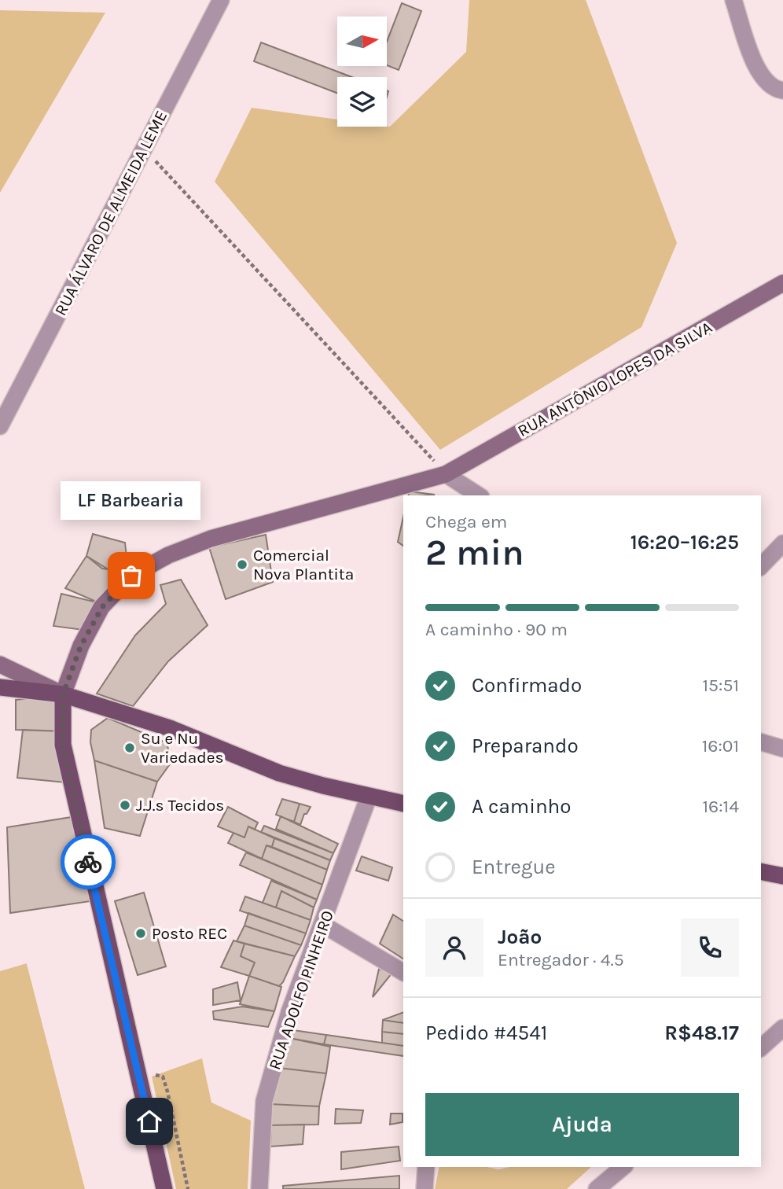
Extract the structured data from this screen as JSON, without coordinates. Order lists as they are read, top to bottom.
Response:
{
  "streets": {
    "main road": ["RUA ANTÔNIO LOPES DA SILVA"],
    "street": ["RUA ÁLVARO DE ALMEIDA LEME", "RUA ADOLFO PINHEIRO"]
  },
  "places": [
    "Comercial Nova Plantita",
    "LF Barbearia",
    "Su e Nu Variedades",
    "J.J.s Tecidos",
    "Posto REC"
  ],
  "north": "right",
  "page": {
    "bubble": "LF Barbearia",
    "heading": ["2 min", "Chega em", "16:20–16:25"],
    "panel": [
      "João",
      "Entregador · 4.5",
      "Pedido #4541",
      "R$48.17"
    ],
    "bar": "A caminho · 90 m",
    "list": [
      ["Confirmado", "15:51"],
      ["Preparando", "16:01"],
      ["A caminho", "16:14"],
      "Entregue"
    ],
    "buttons": "Ajuda"
  }
}
